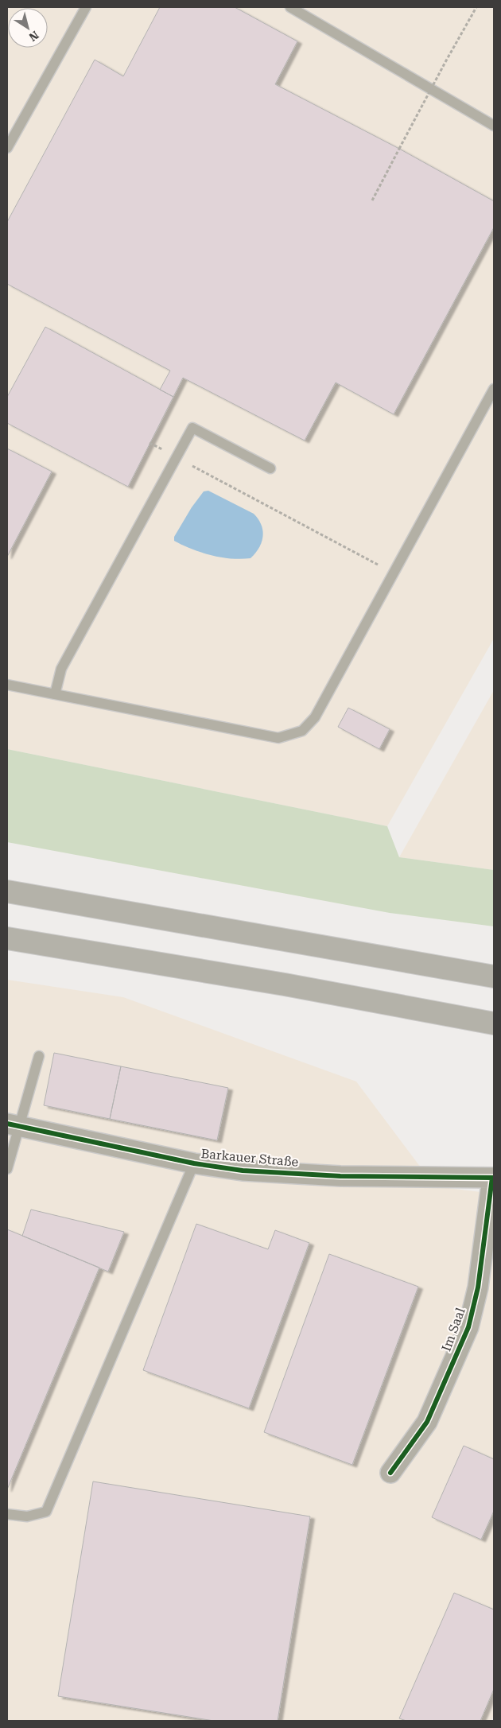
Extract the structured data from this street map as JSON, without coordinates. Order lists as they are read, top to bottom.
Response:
{
  "streets": {
    "street": ["Barkauer Straße", "Im Saal"]
  },
  "crossings": [
    ["Barkauer Straße", "Im Saal"]
  ],
  "north": "bottom right"
}
